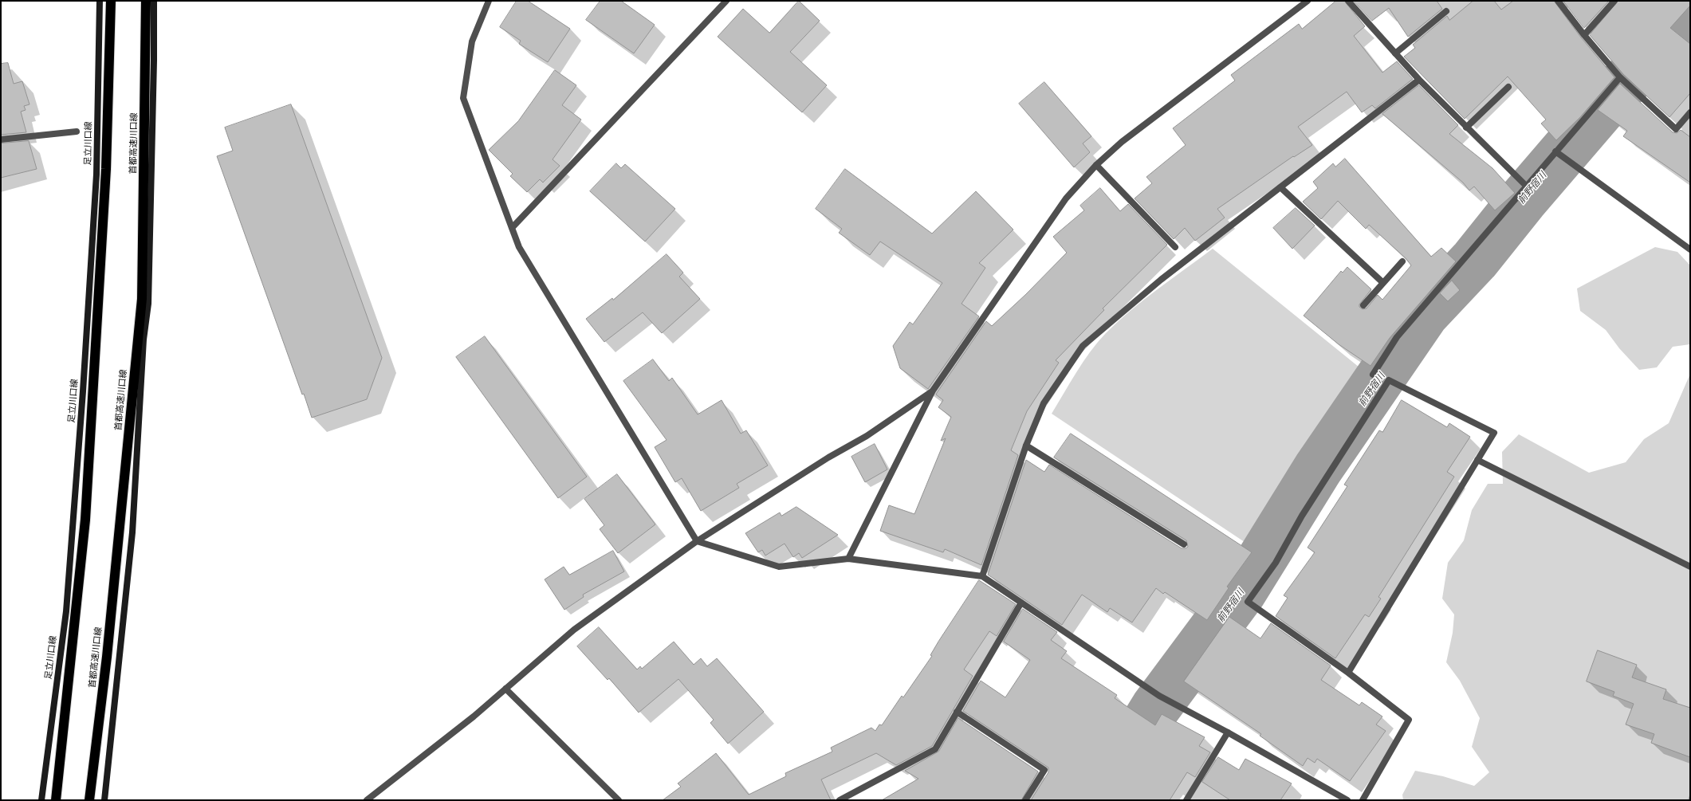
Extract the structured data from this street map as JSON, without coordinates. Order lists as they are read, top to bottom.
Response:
{
  "streets": {
    "highway": ["首都高速川口線"],
    "main road": ["足立川口線"]
  },
  "water": ["前野宿川"]
}
